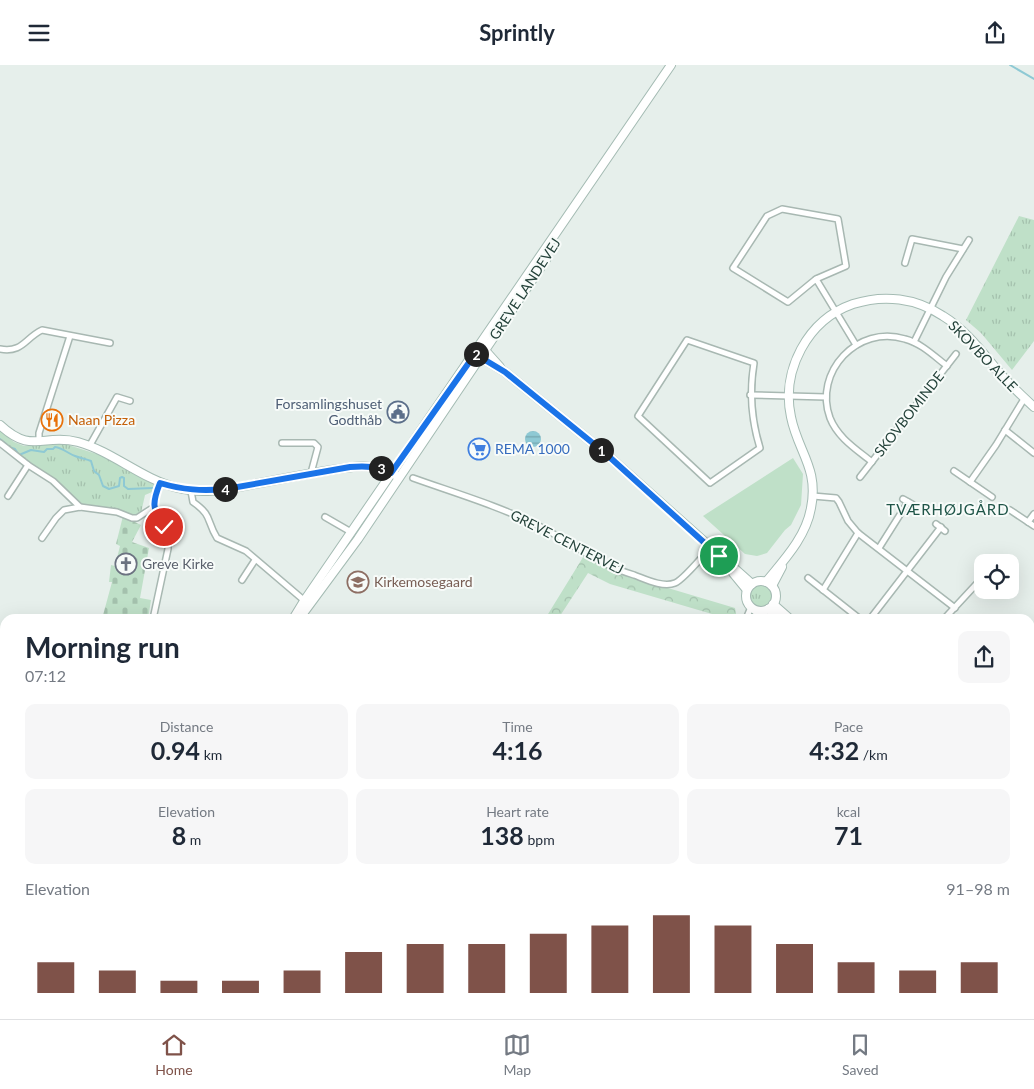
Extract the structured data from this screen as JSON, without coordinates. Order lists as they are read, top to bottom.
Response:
{
  "streets": {
    "street": [
      "GREVE LANDEVEJ",
      "SKOVBO ALLE",
      "SKOVBOMINDE",
      "GREVE CENTERVEJ"
    ]
  },
  "districts": ["TVÆRHØJGÅRD"],
  "places": {
    "public building": ["Forsamlingshuset Godthåb"],
    "restaurant": ["Naan Pizza"],
    "supermarket": ["REMA 1000"],
    "church": ["Greve Kirke"],
    "school or university": ["Kirkemosegaard"]
  },
  "page": {
    "header": "Sprintly",
    "pins": [
      "2",
      "1",
      "3",
      "4"
    ],
    "heading": ["Morning run", "07:12"],
    "stats": [
      ["Distance", "0.94 km"],
      ["Time", "4:16"],
      ["Pace", "4:32 /km"],
      ["Elevation", "8 m"],
      ["Heart rate", "138 bpm"],
      ["kcal", "71"]
    ],
    "chart": ["Elevation", "91–98 m"],
    "tabs": ["Home", "Map", "Saved"]
  }
}
